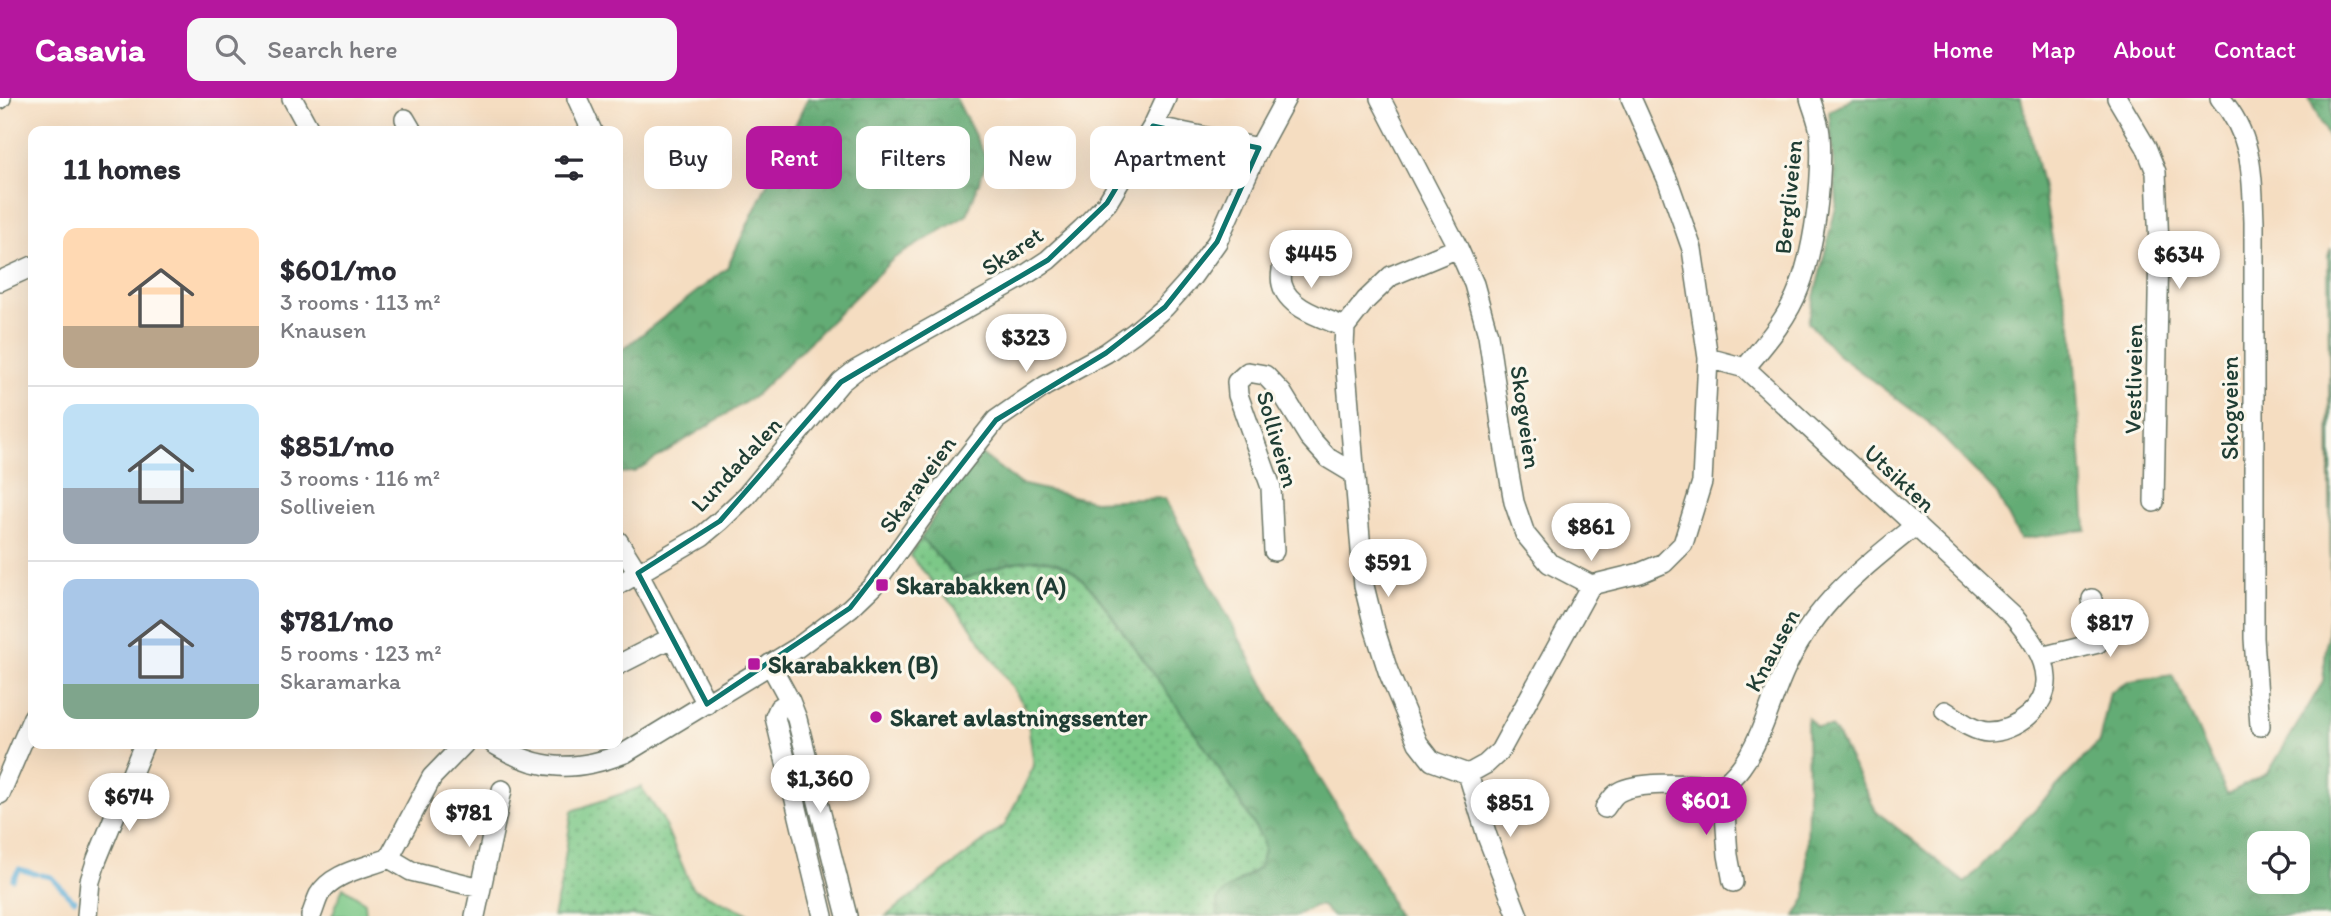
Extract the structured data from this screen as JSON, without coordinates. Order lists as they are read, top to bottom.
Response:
{
  "streets": {
    "street": [
      "Bergliveien",
      "Skaret",
      "Vestliveien",
      "Skogveien",
      "Solliveien",
      "Lundadalen",
      "Utsikten",
      "Skaraveien",
      "Knausen"
    ]
  },
  "crossings": [
    ["Bergliveien", "Utsikten"],
    ["Skaret", "Lundadalen"],
    ["Utsikten", "Knausen"]
  ],
  "places": {
    "transit": ["Skarabakken (A)", "Skarabakken (B)"],
    "other": ["Skaret avlastningssenter"]
  },
  "page": {
    "header": "Casavia",
    "search": "Search here",
    "nav": [
      "Home",
      "Map",
      "About",
      "Contact"
    ],
    "chip": [
      "Buy",
      "Rent",
      "Filters",
      "New",
      "Apartment"
    ],
    "heading": "11 homes",
    "list": [
      {
        "name": "$601/mo",
        "note": "3 rooms · 113 m² · Knausen"
      },
      {
        "name": "$851/mo",
        "note": "3 rooms · 116 m² · Solliveien"
      },
      {
        "name": "$781/mo",
        "note": "5 rooms · 123 m² · Skaramarka"
      }
    ],
    "price": [
      "$445",
      "$634",
      "$323",
      "$861",
      "$591",
      "$817",
      "$1,360",
      "$674",
      "$601",
      "$851",
      "$781"
    ]
  }
}
